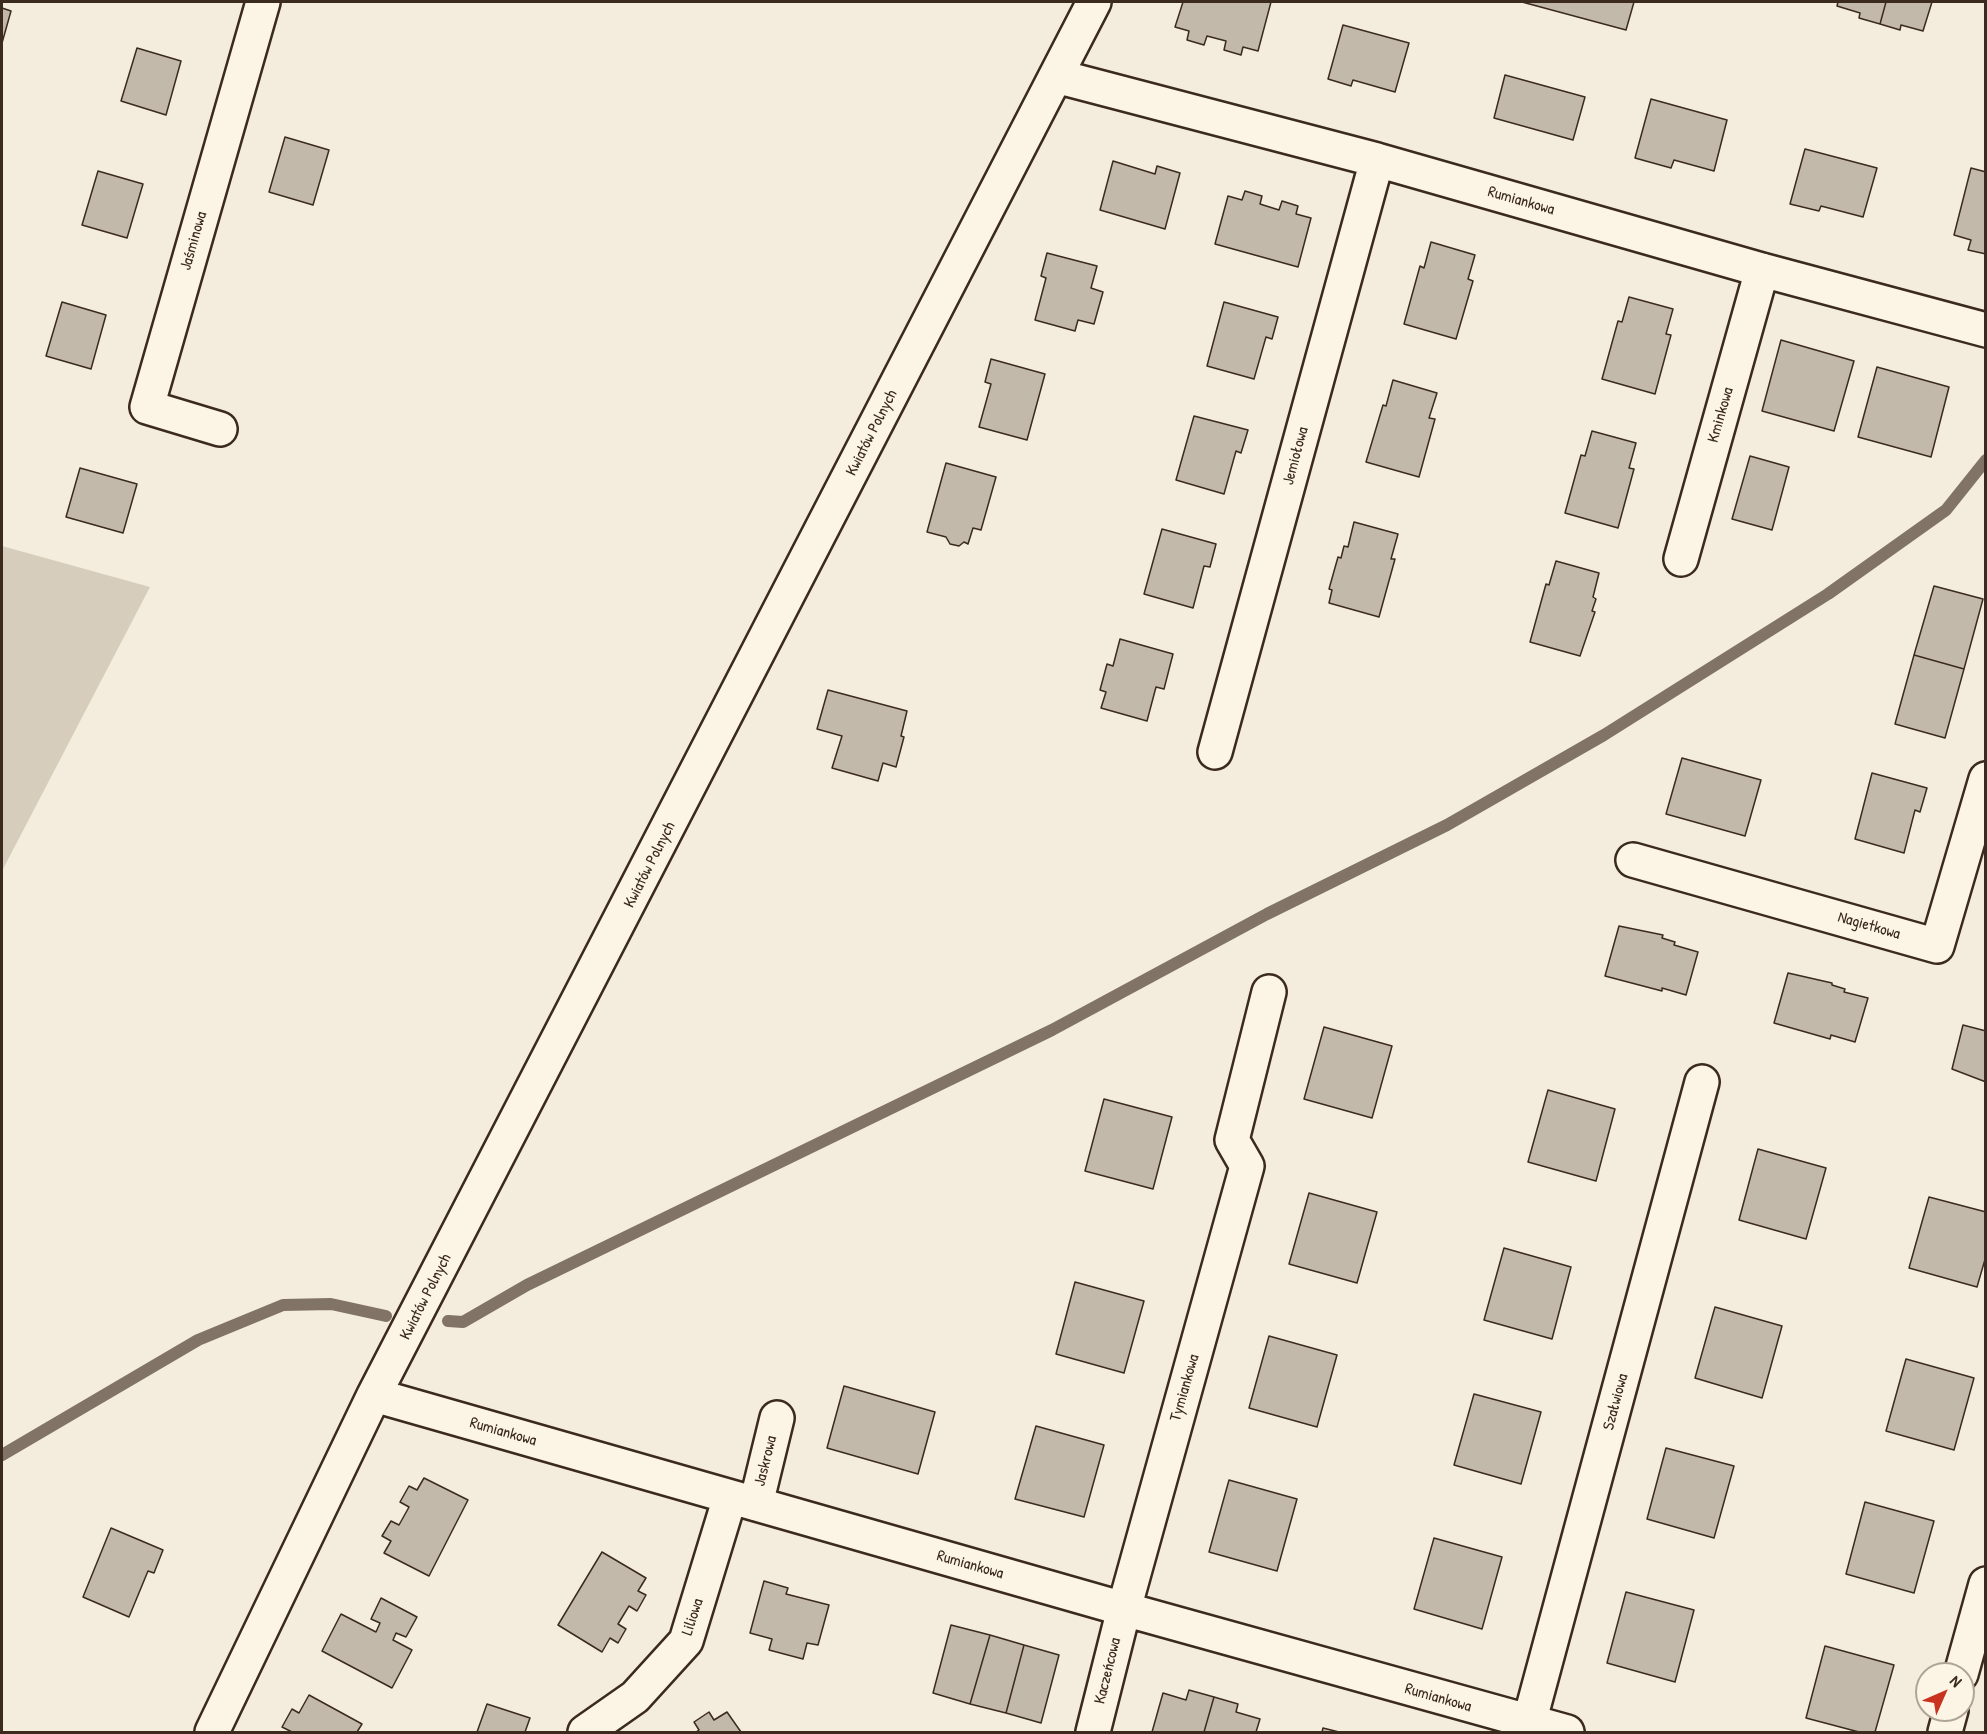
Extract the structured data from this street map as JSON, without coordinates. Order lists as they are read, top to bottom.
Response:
{
  "streets": {
    "street": [
      "Rumiankowa",
      "Jaśminowa",
      "Kminkowa",
      "Kwiatów Polnych",
      "Jemiołowa",
      "Nagietkowa",
      "Tymiankowa",
      "Szałwiowa",
      "Jaskrowa",
      "Liliowa",
      "Kaczeńcowa"
    ]
  },
  "crossings": [
    ["Rumiankowa", "Kminkowa"],
    ["Rumiankowa", "Kwiatów Polnych"],
    ["Rumiankowa", "Jemiołowa"],
    ["Rumiankowa", "Tymiankowa"],
    ["Rumiankowa", "Szałwiowa"],
    ["Rumiankowa", "Jaskrowa"],
    ["Rumiankowa", "Liliowa"],
    ["Rumiankowa", "Kaczeńcowa"],
    ["Tymiankowa", "Kaczeńcowa"],
    ["Jaskrowa", "Liliowa"]
  ],
  "north": "top right"
}
